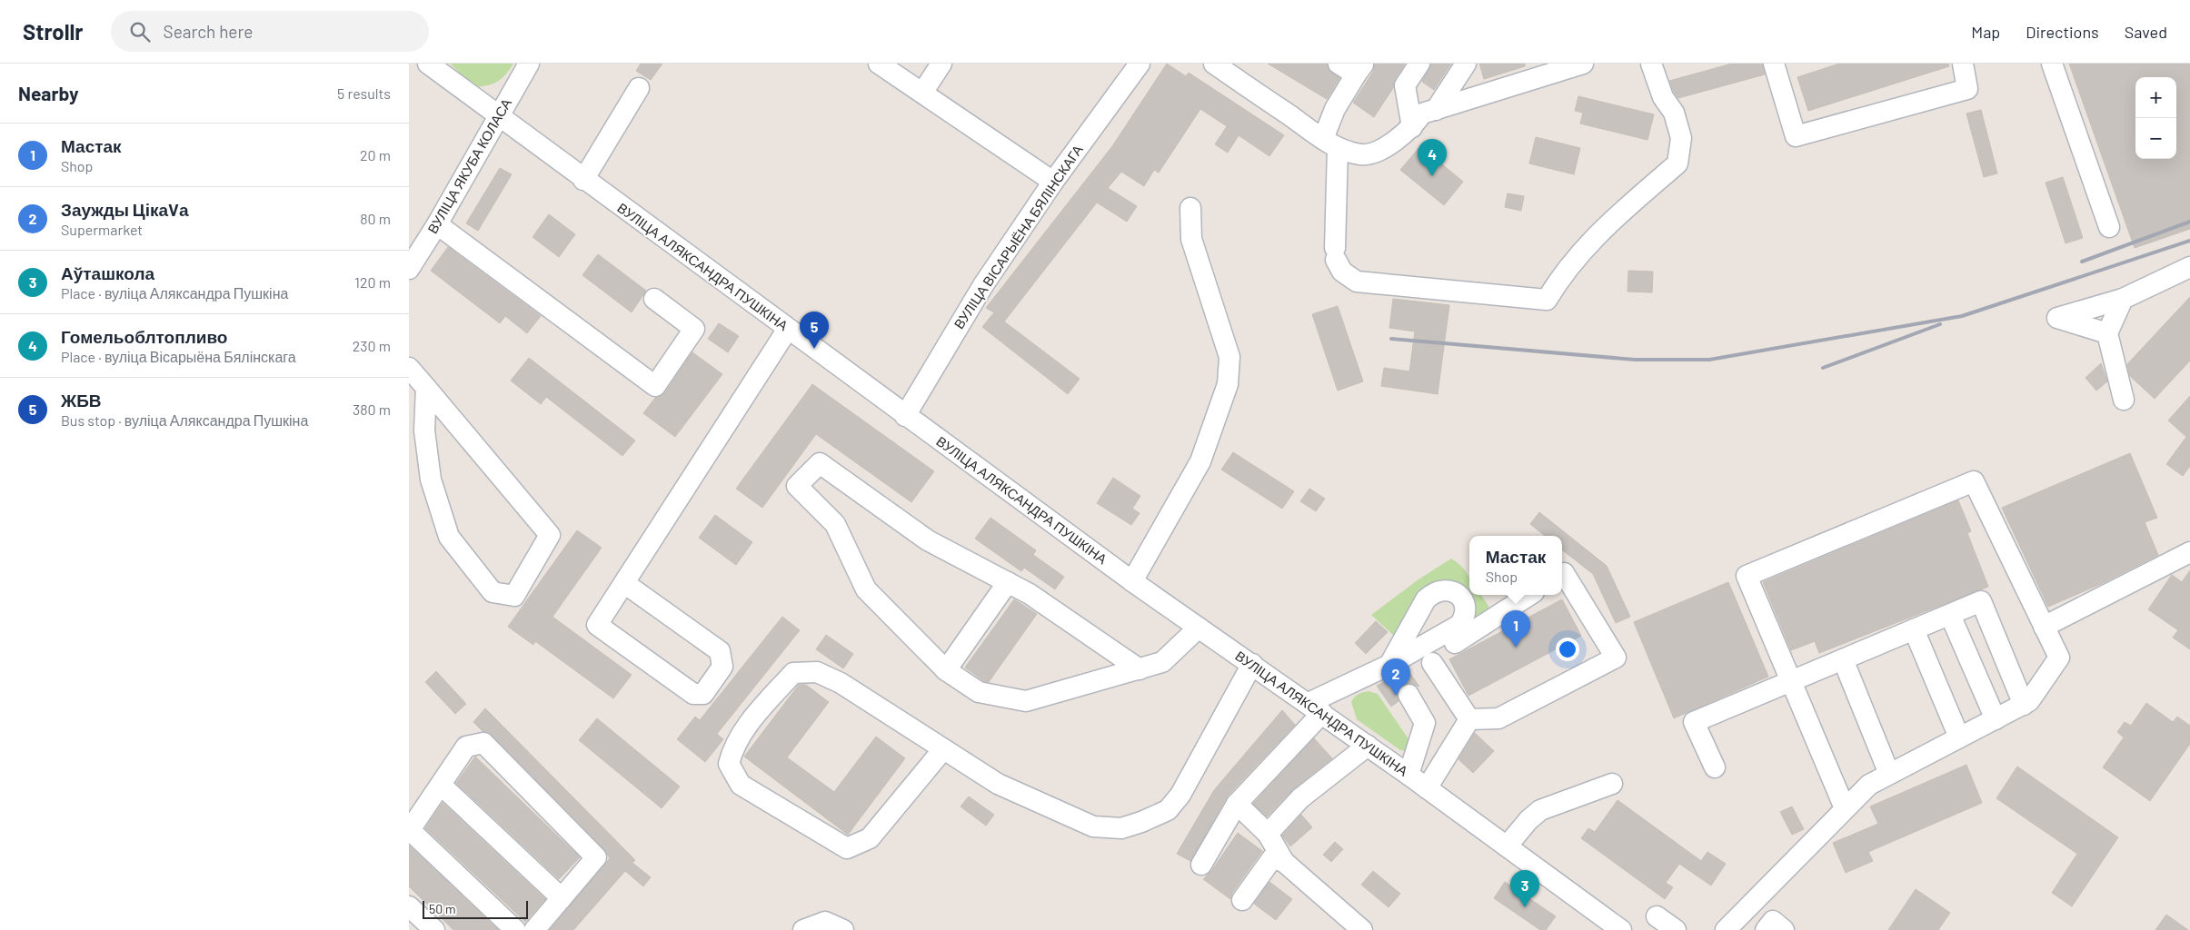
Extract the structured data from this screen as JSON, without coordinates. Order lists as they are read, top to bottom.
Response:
{
  "streets": {
    "street": ["ВУЛІЦА ЯКУБА КОЛАСА", "ВУЛІЦА ВІСАРЫЁНА БЯЛІНСКАГА", "ВУЛІЦА АЛЯКСАНДРА ПУШКІНА"]
  },
  "crossings": [
    ["ВУЛІЦА ЯКУБА КОЛАСА", "ВУЛІЦА АЛЯКСАНДРА ПУШКІНА"],
    ["ВУЛІЦА ВІСАРЫЁНА БЯЛІНСКАГА", "ВУЛІЦА АЛЯКСАНДРА ПУШКІНА"]
  ],
  "scale_bar": "50 m",
  "page": {
    "header": "Strollr",
    "search": "Search here",
    "nav": ["Map", "Directions", "Saved"],
    "heading": ["Nearby", "5 results"],
    "map_buttons": ["+", "−"],
    "list": [
      {
        "mark": "1",
        "name": "Мастак",
        "note": "Shop",
        "value": "20 m"
      },
      {
        "mark": "2",
        "name": "Заужды ЦікаVа",
        "note": "Supermarket",
        "value": "80 m"
      },
      {
        "mark": "3",
        "name": "Аўташкола",
        "note": "Place · вуліца Аляксандра Пушкіна",
        "value": "120 m"
      },
      {
        "mark": "4",
        "name": "Гомельоблтопливо",
        "note": "Place · вуліца Вісарыёна Бялінскага",
        "value": "230 m"
      },
      {
        "mark": "5",
        "name": "ЖБВ",
        "note": "Bus stop · вуліца Аляксандра Пушкіна",
        "value": "380 m"
      }
    ],
    "pins": [
      "4",
      "5",
      "1",
      "2",
      "3"
    ],
    "popup": ["Мастак", "Shop"],
    "scale": "50 m"
  }
}
